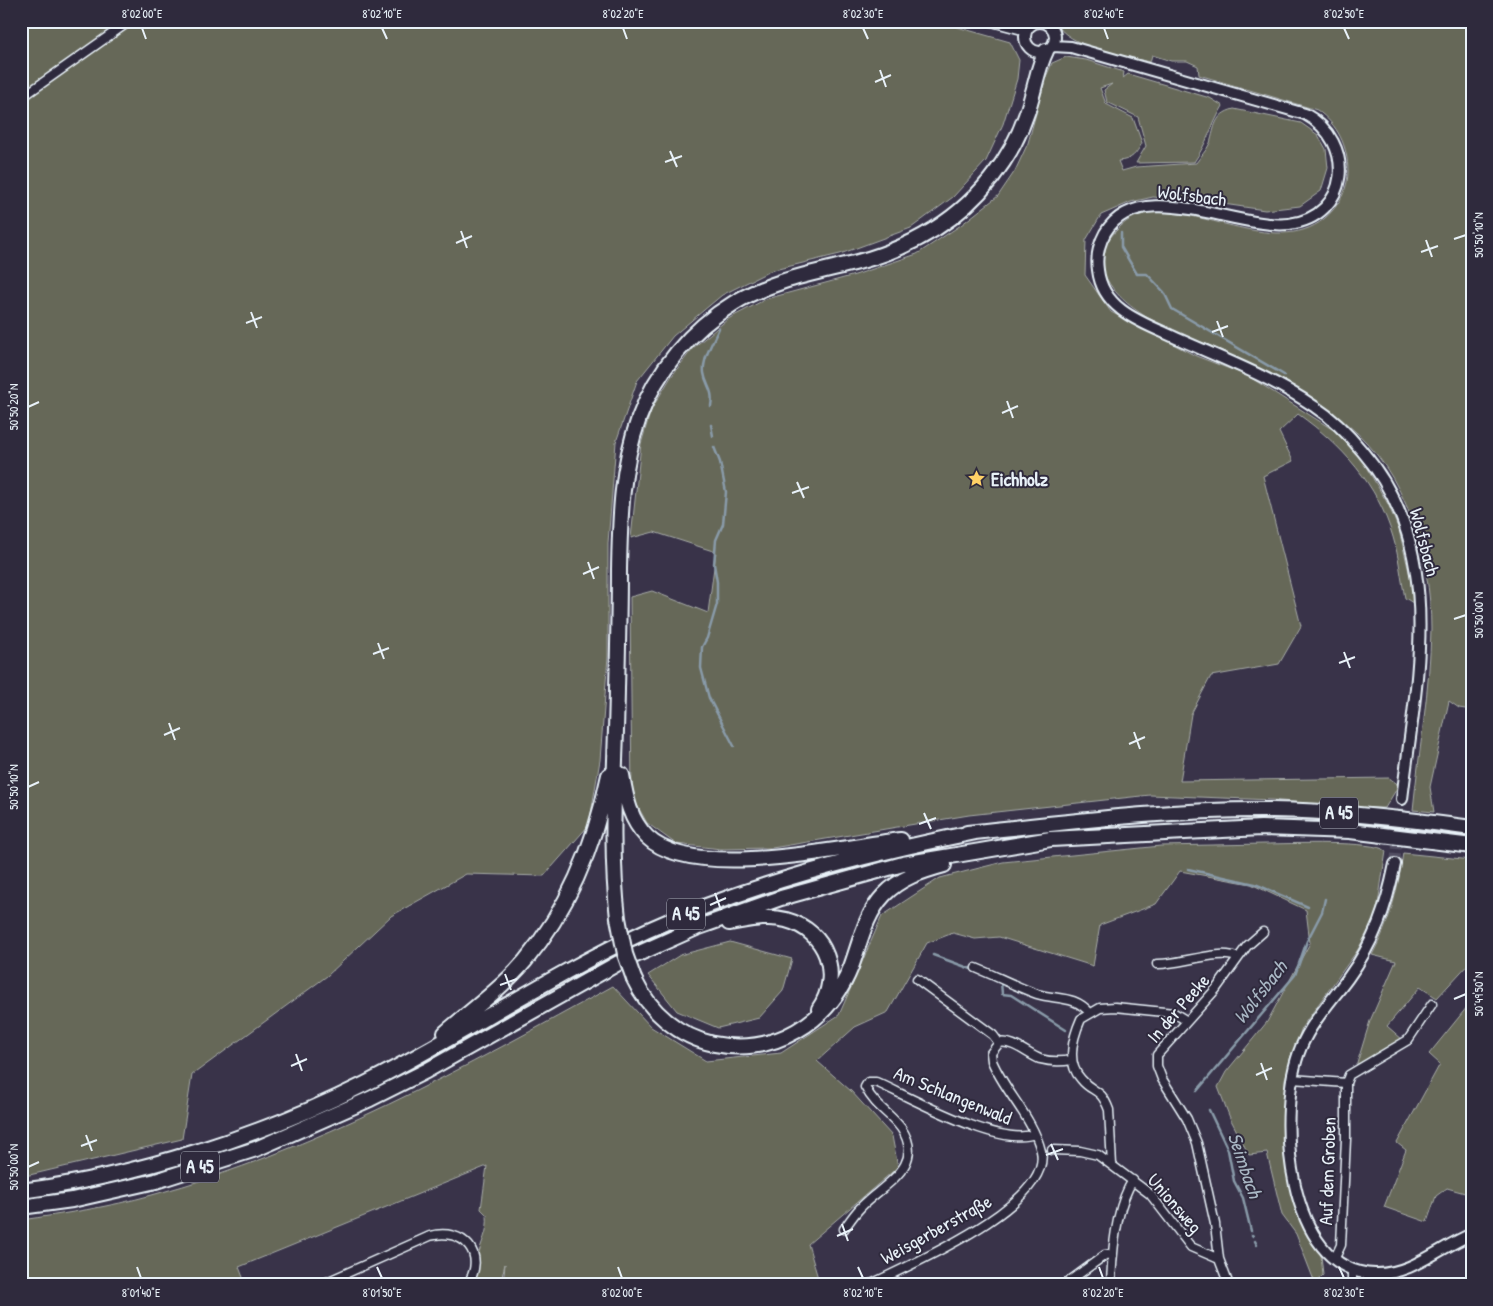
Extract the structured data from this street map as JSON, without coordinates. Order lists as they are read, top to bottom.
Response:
{
  "streets": {
    "highway": ["A 45"],
    "main road": ["Wolfsbach"],
    "street": [
      "In der Peeke",
      "Am Schlangenwald",
      "Auf dem Groben",
      "Unionsweg",
      "Weisgerberstraße"
    ]
  },
  "crossings": [
    ["In der Peeke", "Unionsweg"],
    ["Am Schlangenwald", "Weisgerberstraße"]
  ],
  "water": ["Wolfsbach", "Seimbach"],
  "places": {
    "place": ["Eichholz"]
  },
  "coordinates": [
    "8°02'00\"E",
    "8°02'10\"E",
    "8°02'20\"E",
    "8°02'30\"E",
    "8°02'40\"E",
    "8°02'50\"E",
    "50°50'10\"N",
    "50°50'20\"N",
    "50°50'00\"N",
    "50°49'50\"N",
    "8°01'40\"E",
    "8°01'50\"E"
  ]
}
